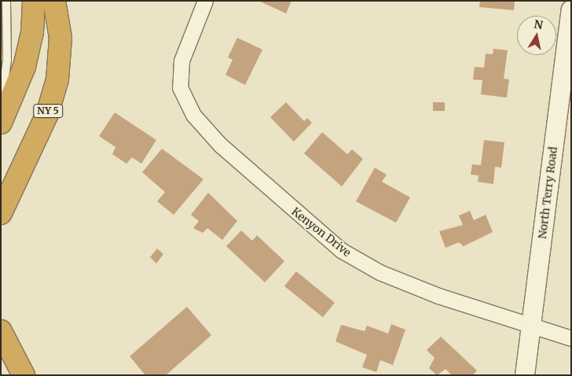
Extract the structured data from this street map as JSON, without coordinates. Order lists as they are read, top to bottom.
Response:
{
  "streets": {
    "highway": ["NY 5"],
    "street": ["North Terry Road", "Kenyon Drive"]
  },
  "crossings": [
    ["North Terry Road", "Kenyon Drive"]
  ],
  "north": "top"
}
